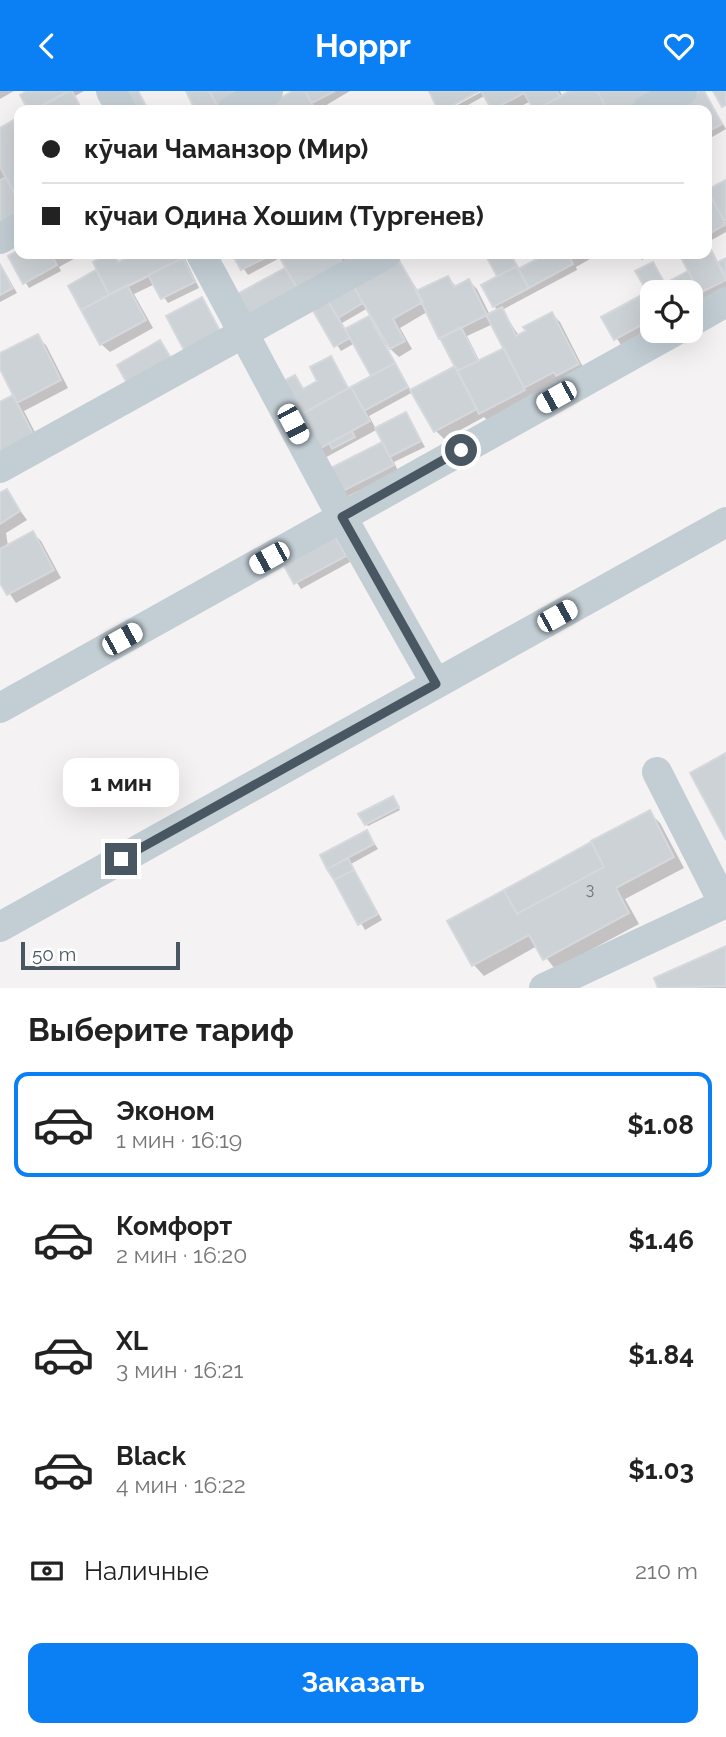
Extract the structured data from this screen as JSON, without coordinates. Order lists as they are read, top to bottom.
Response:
{
  "house_numbers": ["3"],
  "scale_bar": "50 m",
  "page": {
    "header": "Hoppr",
    "banner": ["кӯчаи Чаманзор (Мир)", "кӯчаи Одина Хошим (Тургенев)"],
    "bubble": "1 мин",
    "scale": "50 m",
    "heading": "Выберите тариф",
    "list": [
      {
        "name": "Эконом",
        "note": "1 мин · 16:19",
        "value": "$1.08"
      },
      {
        "name": "Комфорт",
        "note": "2 мин · 16:20",
        "value": "$1.46"
      },
      {
        "name": "XL",
        "note": "3 мин · 16:21",
        "value": "$1.84"
      },
      {
        "name": "Black",
        "note": "4 мин · 16:22",
        "value": "$1.03"
      }
    ],
    "pay": ["Наличные", "210 m"],
    "buttons": "Заказать"
  }
}
